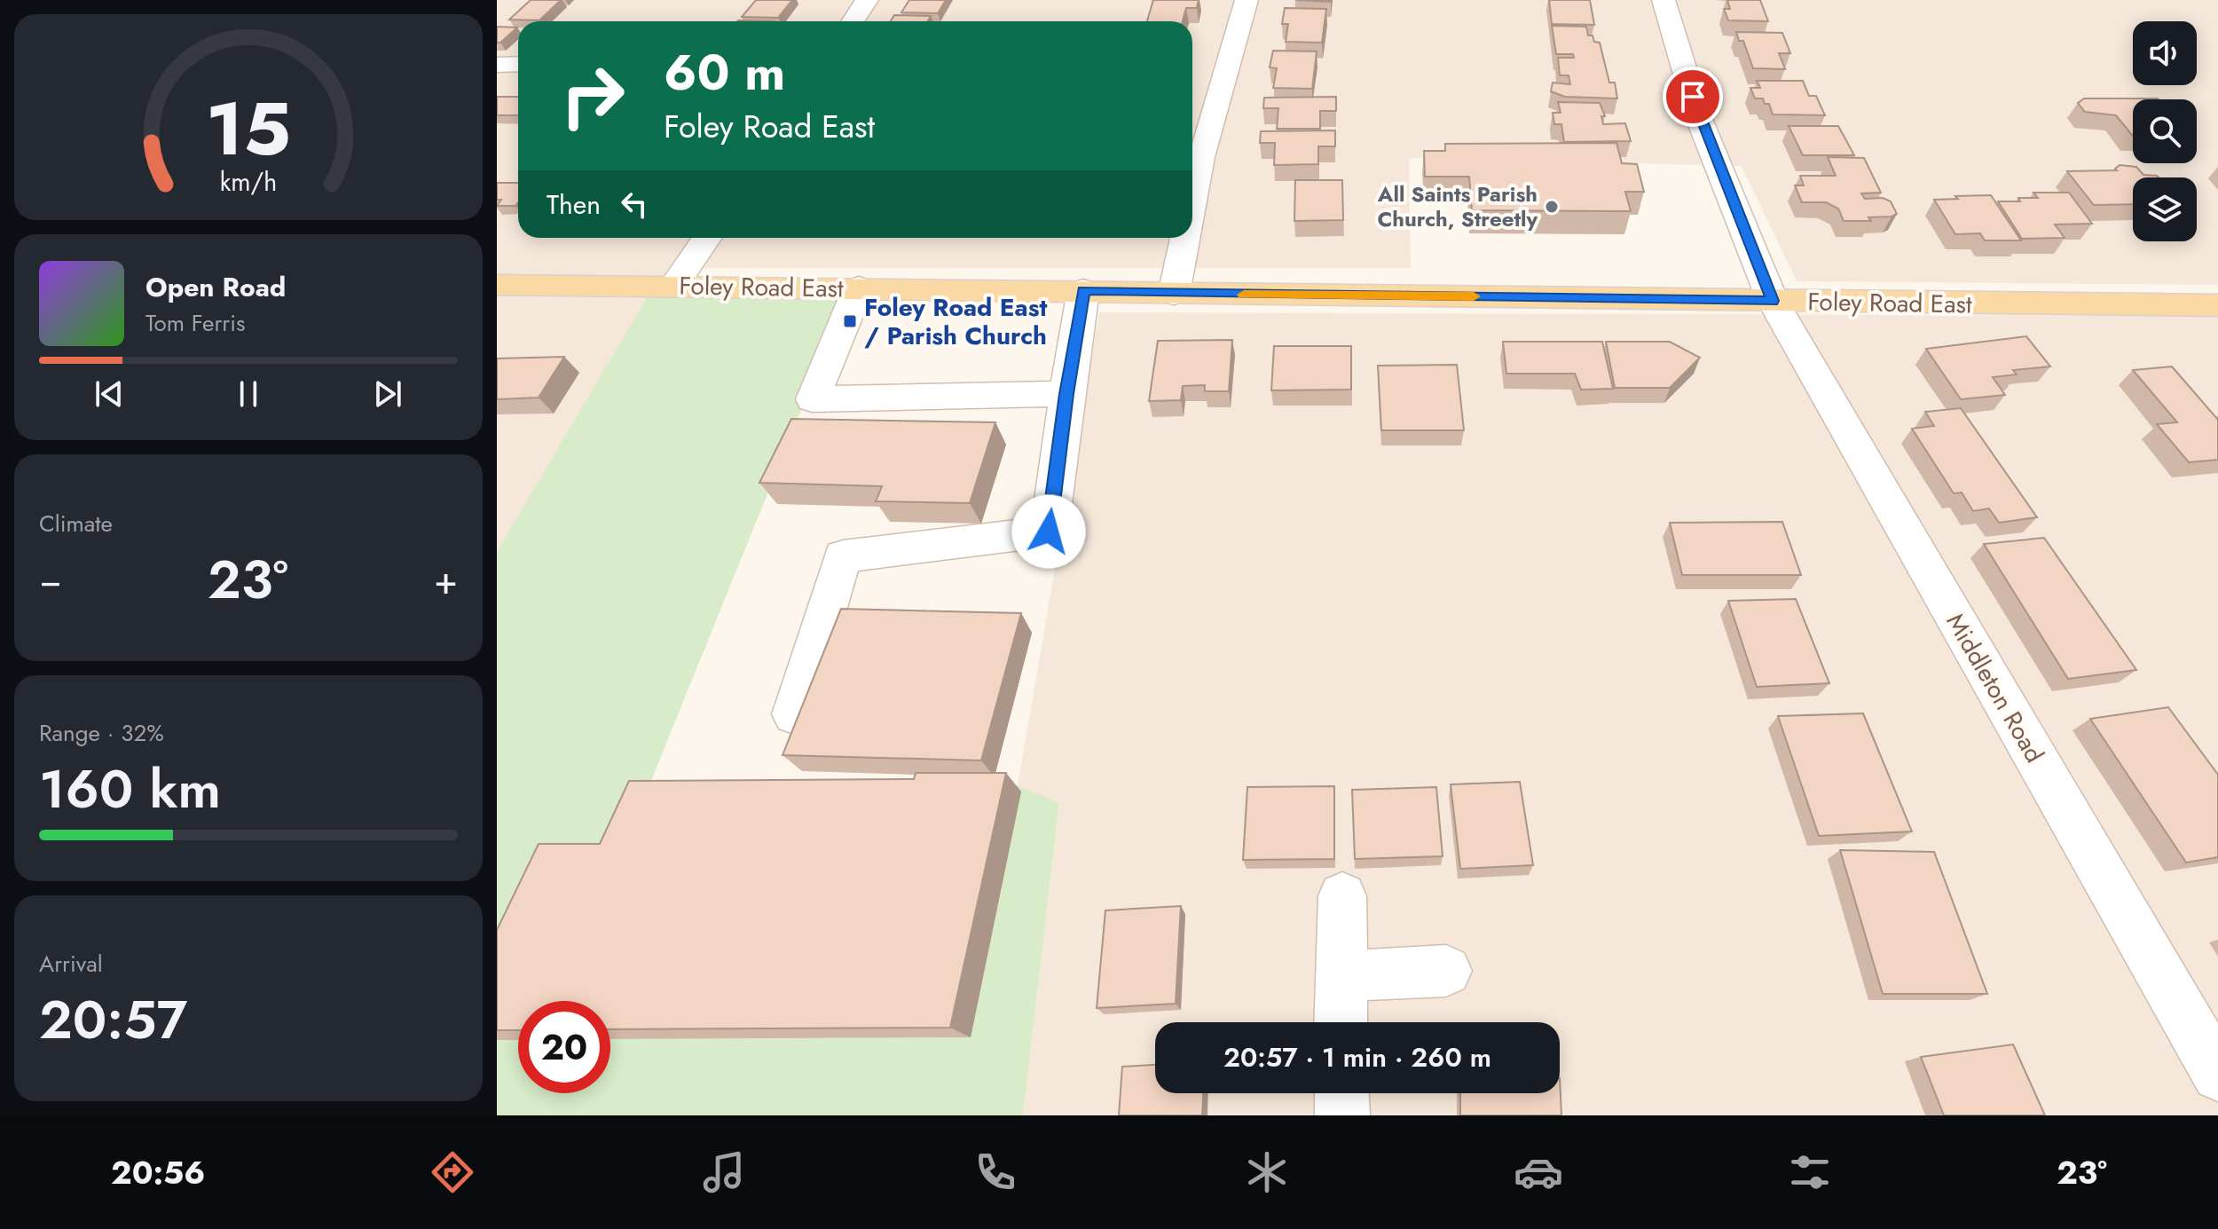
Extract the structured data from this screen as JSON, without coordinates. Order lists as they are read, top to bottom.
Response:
{
  "streets": {
    "main road": ["Foley Road East"],
    "street": ["Middleton Road"]
  },
  "crossings": [
    ["Foley Road East", "Middleton Road"]
  ],
  "places": {
    "other": ["All Saints Parish Church, Streetly"],
    "transit": ["Foley Road East / Parish Church"]
  },
  "page": {
    "turn": ["60 m", "Foley Road East"],
    "then": "Then",
    "song": ["Open Road", "Tom Ferris"],
    "tile": [
      "Climate",
      ["Range · 32%", "160 km"],
      ["Arrival", "20:57"]
    ],
    "heat": ["−", "23°", "+"],
    "limit": "20",
    "trip": "20:57 · 1 min · 260 m",
    "tabs": ["20:56", "23°"],
    "gauge": ["15", "km/h"]
  }
}
